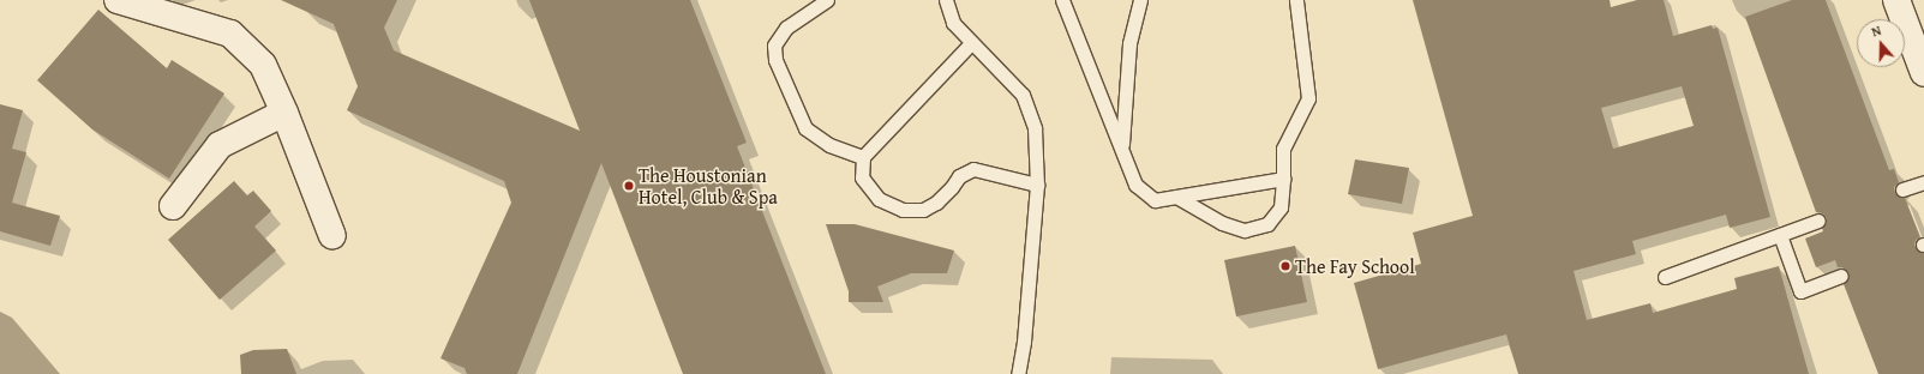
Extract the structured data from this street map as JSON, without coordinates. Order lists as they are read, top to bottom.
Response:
{
  "places": ["The Houstonian Hotel, Club & Spa", "The Fay School"],
  "north": "top"
}
